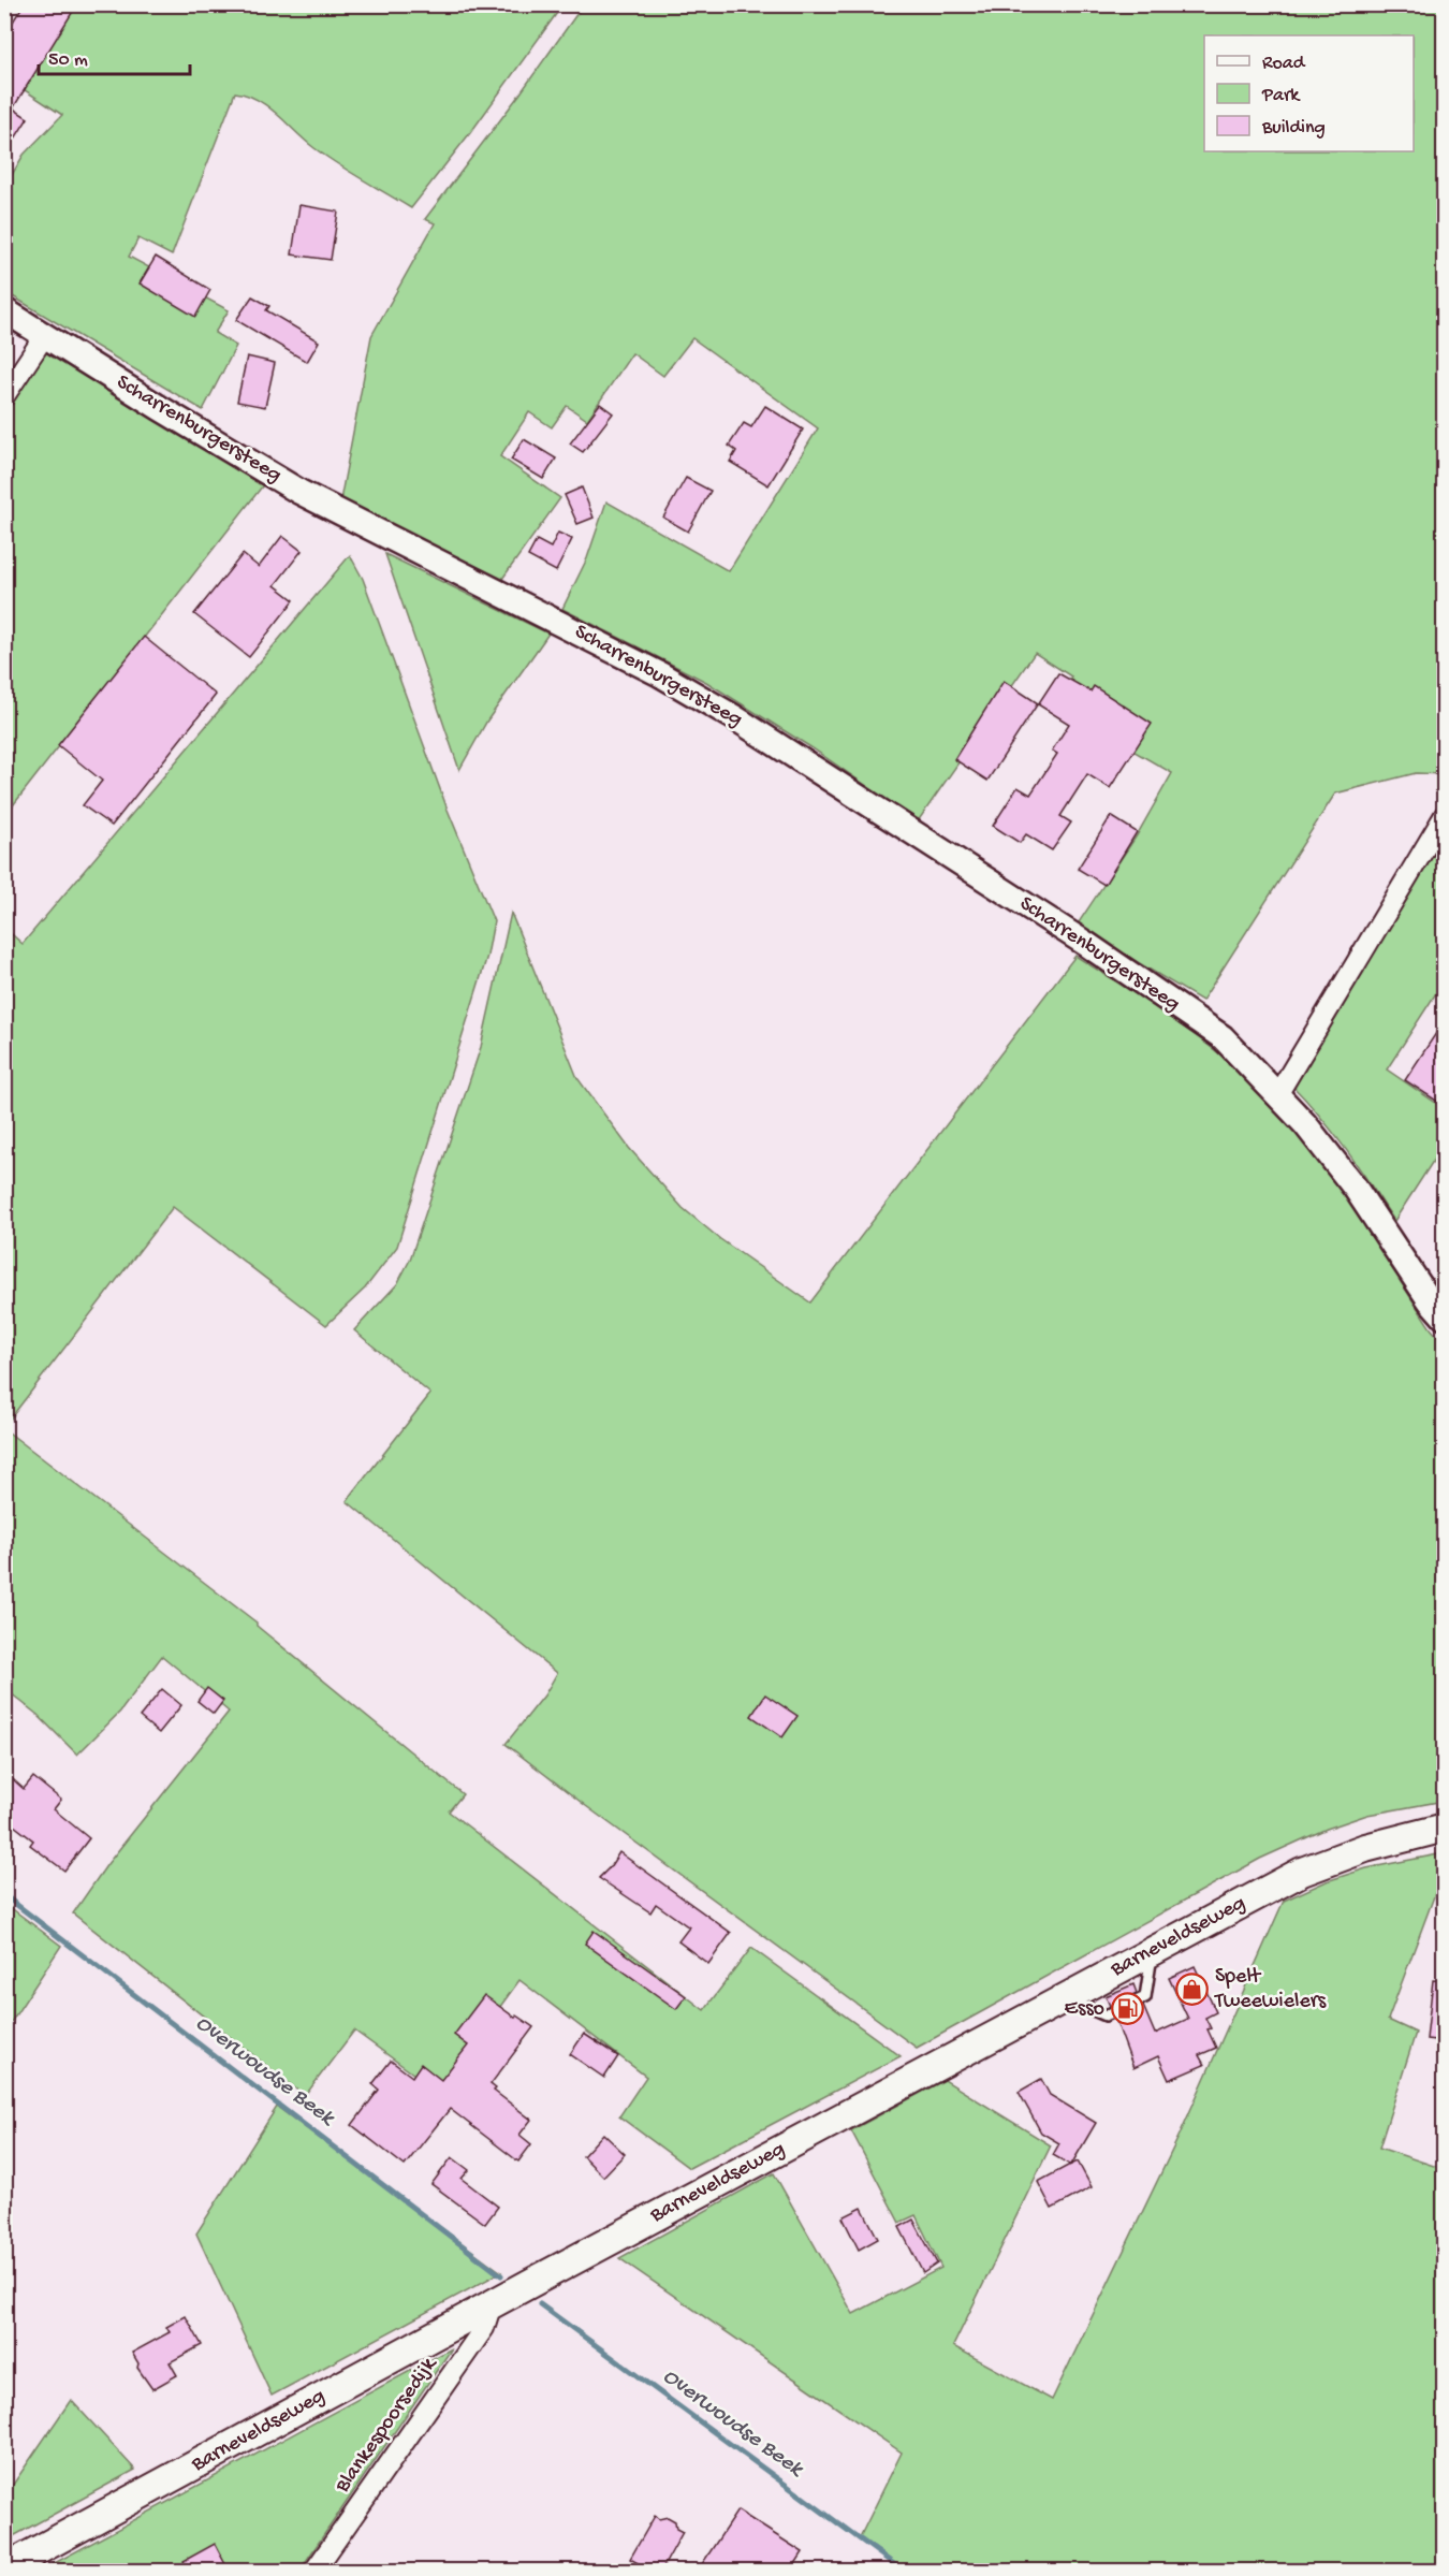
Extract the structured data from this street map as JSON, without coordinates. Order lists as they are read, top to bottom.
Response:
{
  "streets": {
    "main road": ["Barneveldseweg"],
    "street": ["Scharrenburgersteeg", "Blankespoorsedijk"]
  },
  "crossings": [
    ["Barneveldseweg", "Blankespoorsedijk"]
  ],
  "water": ["Overwoudse Beek"],
  "places": {
    "shop": ["Spelt Tweewielers"],
    "fuel station": ["Esso"]
  },
  "legend": ["Road", "Park", "Building"],
  "scale_bar": "50 m"
}
